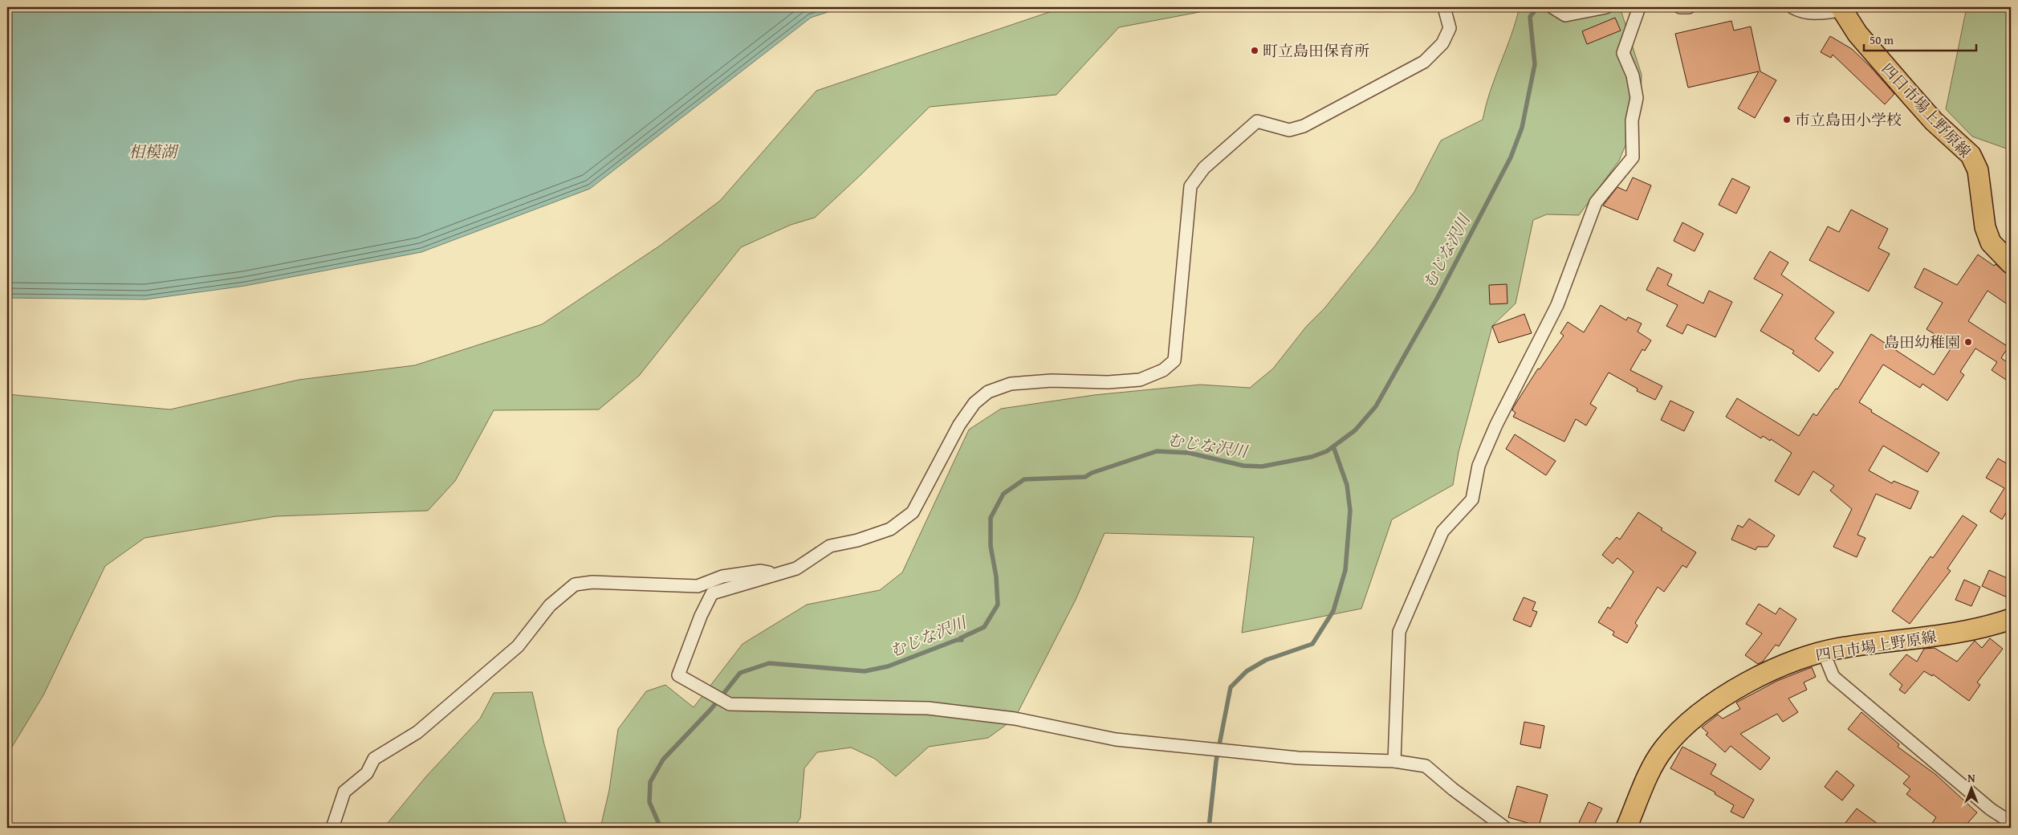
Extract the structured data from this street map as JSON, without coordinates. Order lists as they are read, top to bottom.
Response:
{
  "streets": {
    "main road": ["四日市場上野原線"]
  },
  "water": ["相模湖", "むじな沢川"],
  "places": ["町立島田保育所", "市立島田小学校", "島田幼稚園"],
  "scale_bar": "50 m",
  "north": "top"
}
